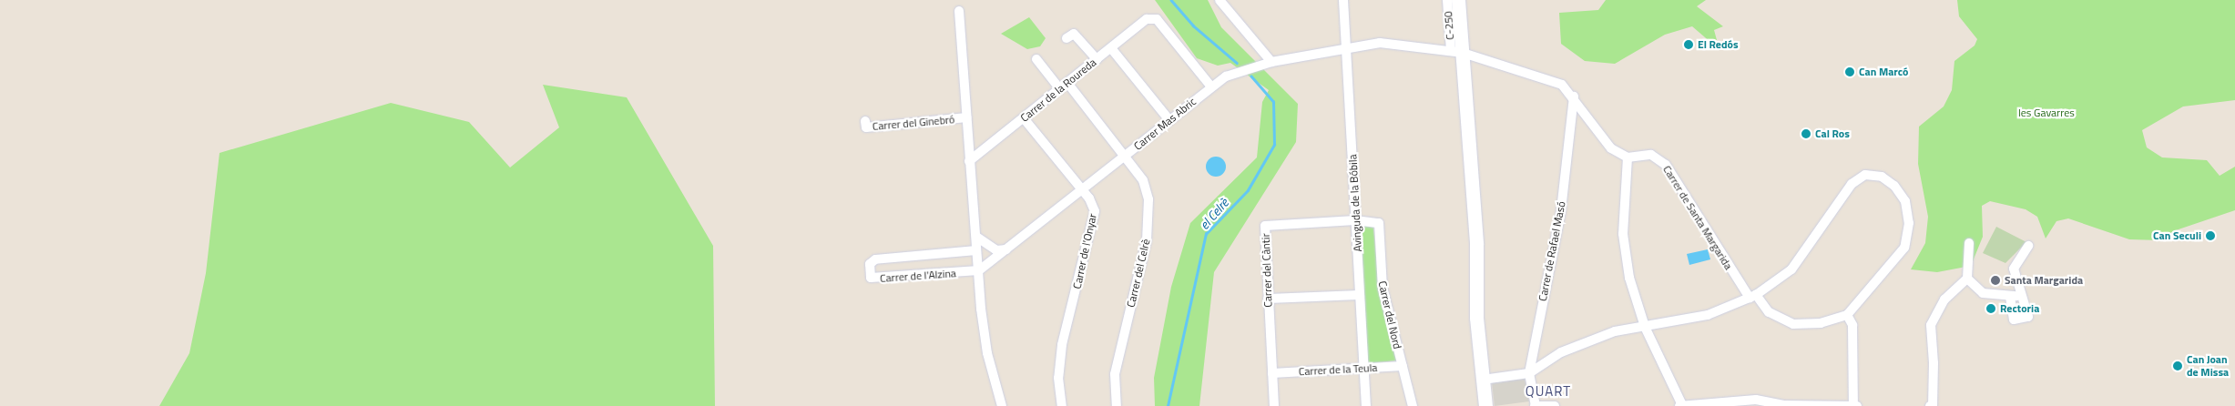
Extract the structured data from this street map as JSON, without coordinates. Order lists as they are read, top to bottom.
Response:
{
  "streets": {
    "main road": ["C-250"],
    "street": [
      "Carrer de la Roureda",
      "Carrer del Ginebró",
      "Carrer Mas Abric",
      "Avinguda de la Bóbila",
      "Carrer de Santa Margarida",
      "Carrer de l'Onyar",
      "Carrer de Rafael Masó",
      "Carrer del Càntir",
      "Carrer del Celrè",
      "Carrer de l'Alzina",
      "Carrer del Nord",
      "Carrer de la Teula"
    ]
  },
  "crossings": [
    ["Carrer de la Roureda", "Carrer Mas Abric"],
    ["Carrer de la Roureda", "Carrer de l'Onyar"],
    ["Carrer de la Roureda", "Carrer del Celrè"],
    ["Carrer Mas Abric", "Avinguda de la Bóbila"],
    ["Carrer Mas Abric", "Carrer de l'Onyar"],
    ["Carrer Mas Abric", "Carrer del Celrè"],
    ["Carrer Mas Abric", "Carrer de l'Alzina"],
    ["Avinguda de la Bóbila", "Carrer del Càntir"],
    ["Avinguda de la Bóbila", "Carrer del Nord"],
    ["Avinguda de la Bóbila", "Carrer de la Teula"],
    ["Carrer del Càntir", "Carrer del Nord"],
    ["Carrer del Càntir", "Carrer de la Teula"],
    ["Carrer del Nord", "Carrer de la Teula"]
  ],
  "districts": ["QUART"],
  "water": ["el Celrè"],
  "parks": ["les Gavarres"],
  "places": [
    "El Redós",
    "Can Marcó",
    "Cal Ros",
    "Can Seculi",
    "Santa Margarida",
    "Rectoria",
    "Can Joan de Missa"
  ]
}
